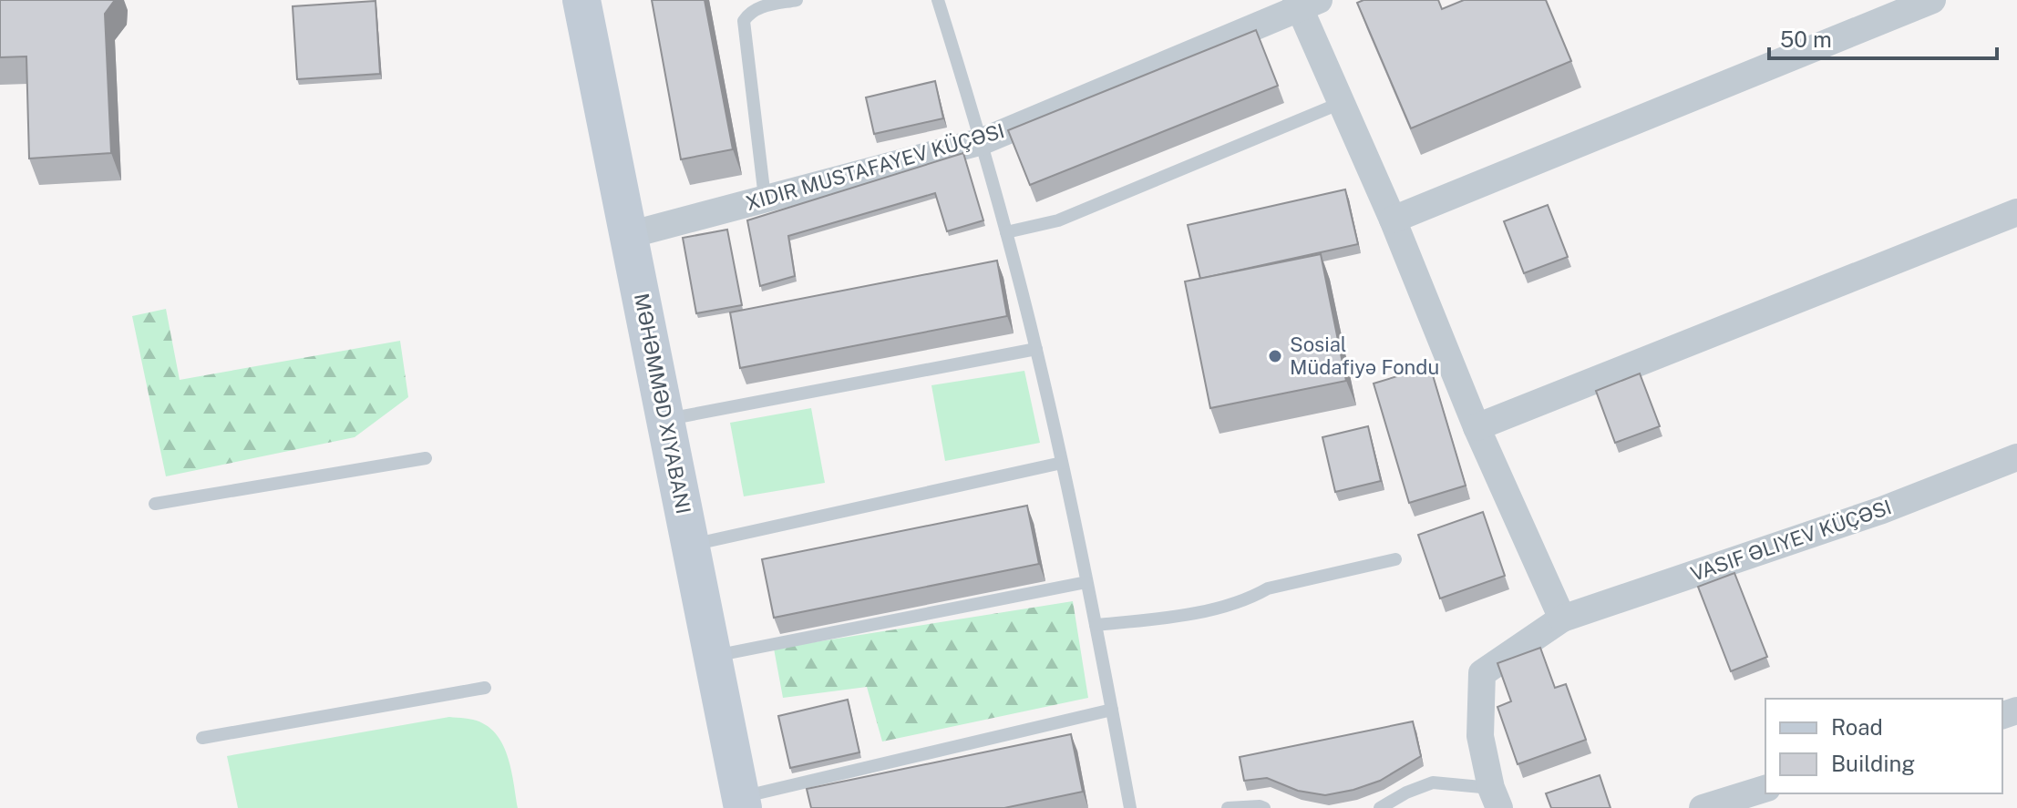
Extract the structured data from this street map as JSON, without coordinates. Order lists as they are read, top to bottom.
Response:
{
  "streets": {
    "street": ["MƏHƏMMƏD XIYABANI", "VASIF ƏLIYEV KÜÇƏSI"]
  },
  "places": ["Sosial Müdafiyə Fondu"],
  "legend": ["Road", "Building"],
  "scale_bar": "50 m"
}
